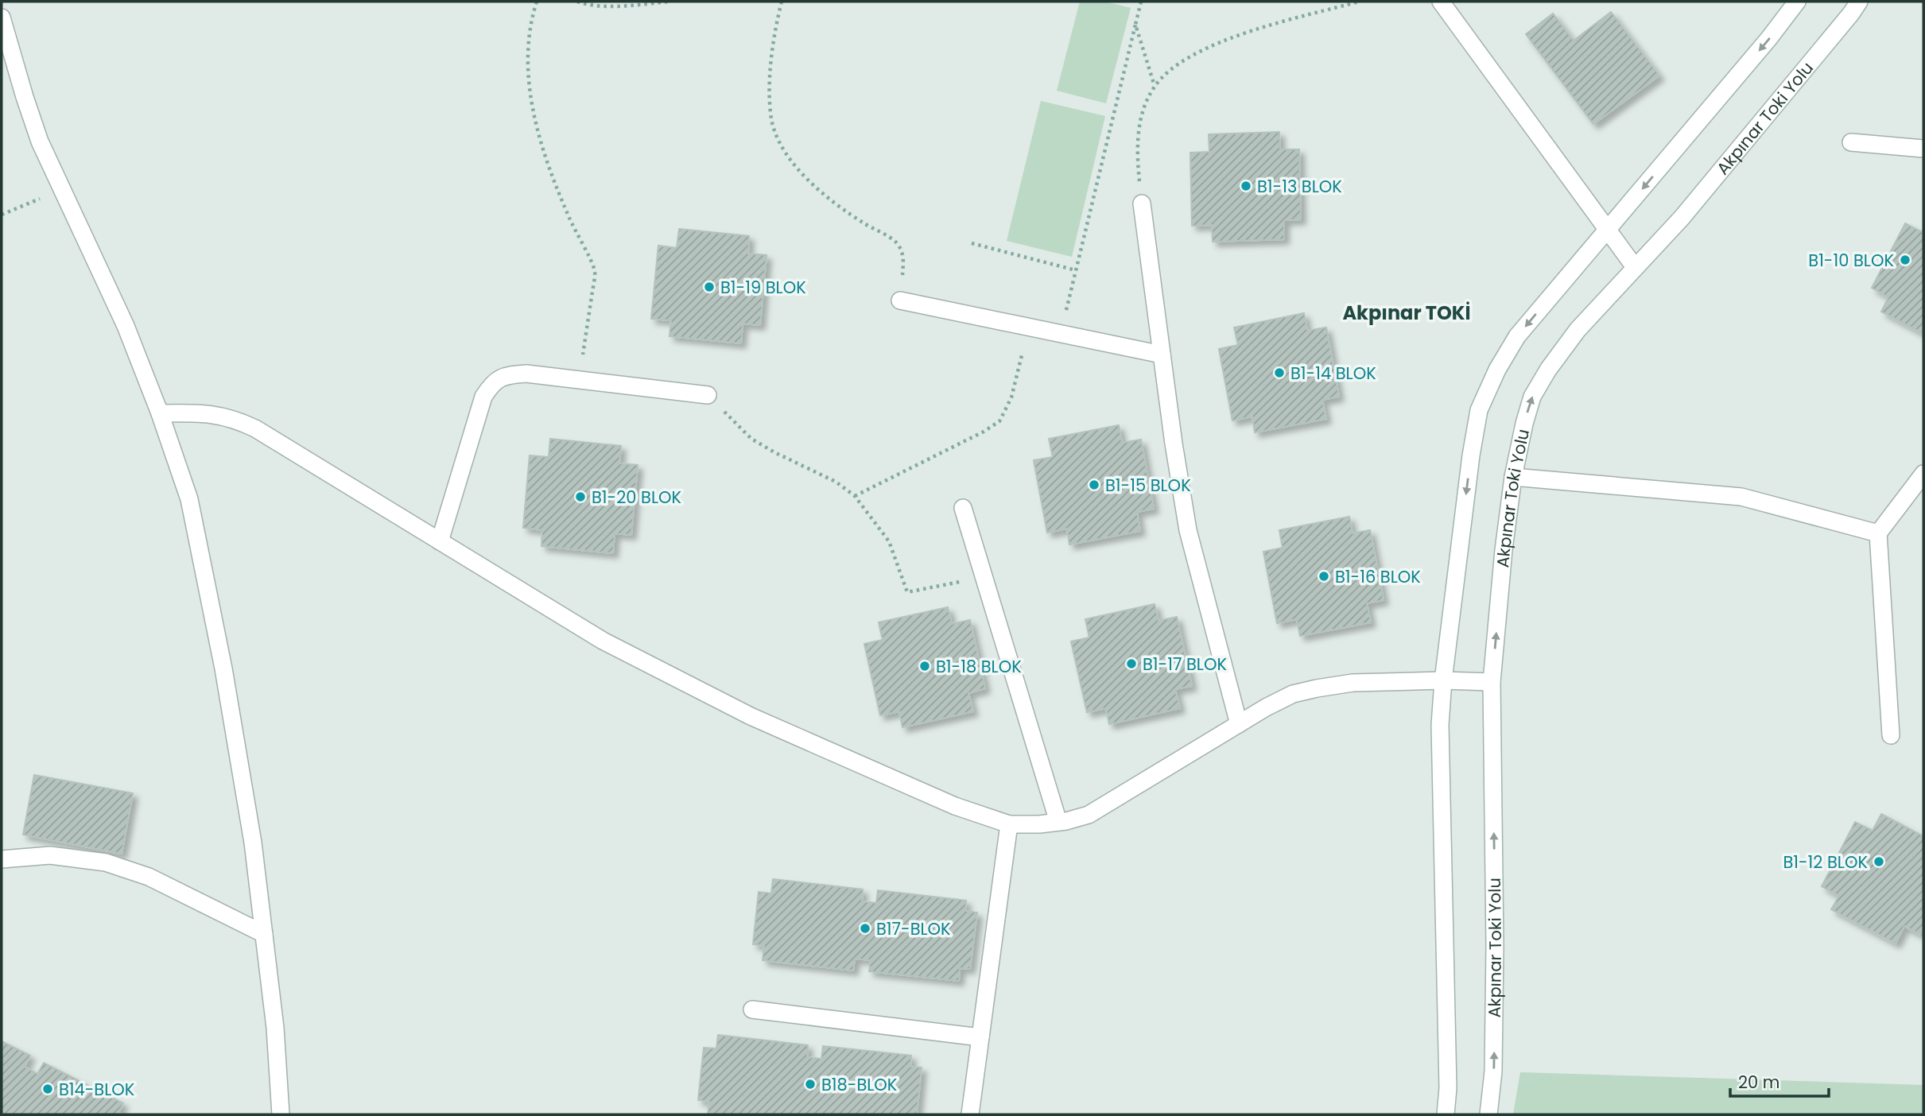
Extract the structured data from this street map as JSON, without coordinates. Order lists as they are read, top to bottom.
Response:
{
  "streets": {
    "street": ["Akpınar Toki Yolu"]
  },
  "districts": ["Akpınar TOKİ"],
  "places": [
    "B1-13 BLOK",
    "B1-10 BLOK",
    "B1-19 BLOK",
    "B1-14 BLOK",
    "B1-15 BLOK",
    "B1-20 BLOK",
    "B1-16 BLOK",
    "B1-17 BLOK",
    "B1-18 BLOK",
    "B1-12 BLOK",
    "B17-BLOK",
    "B18-BLOK",
    "B14-BLOK"
  ],
  "scale_bar": "20 m"
}
